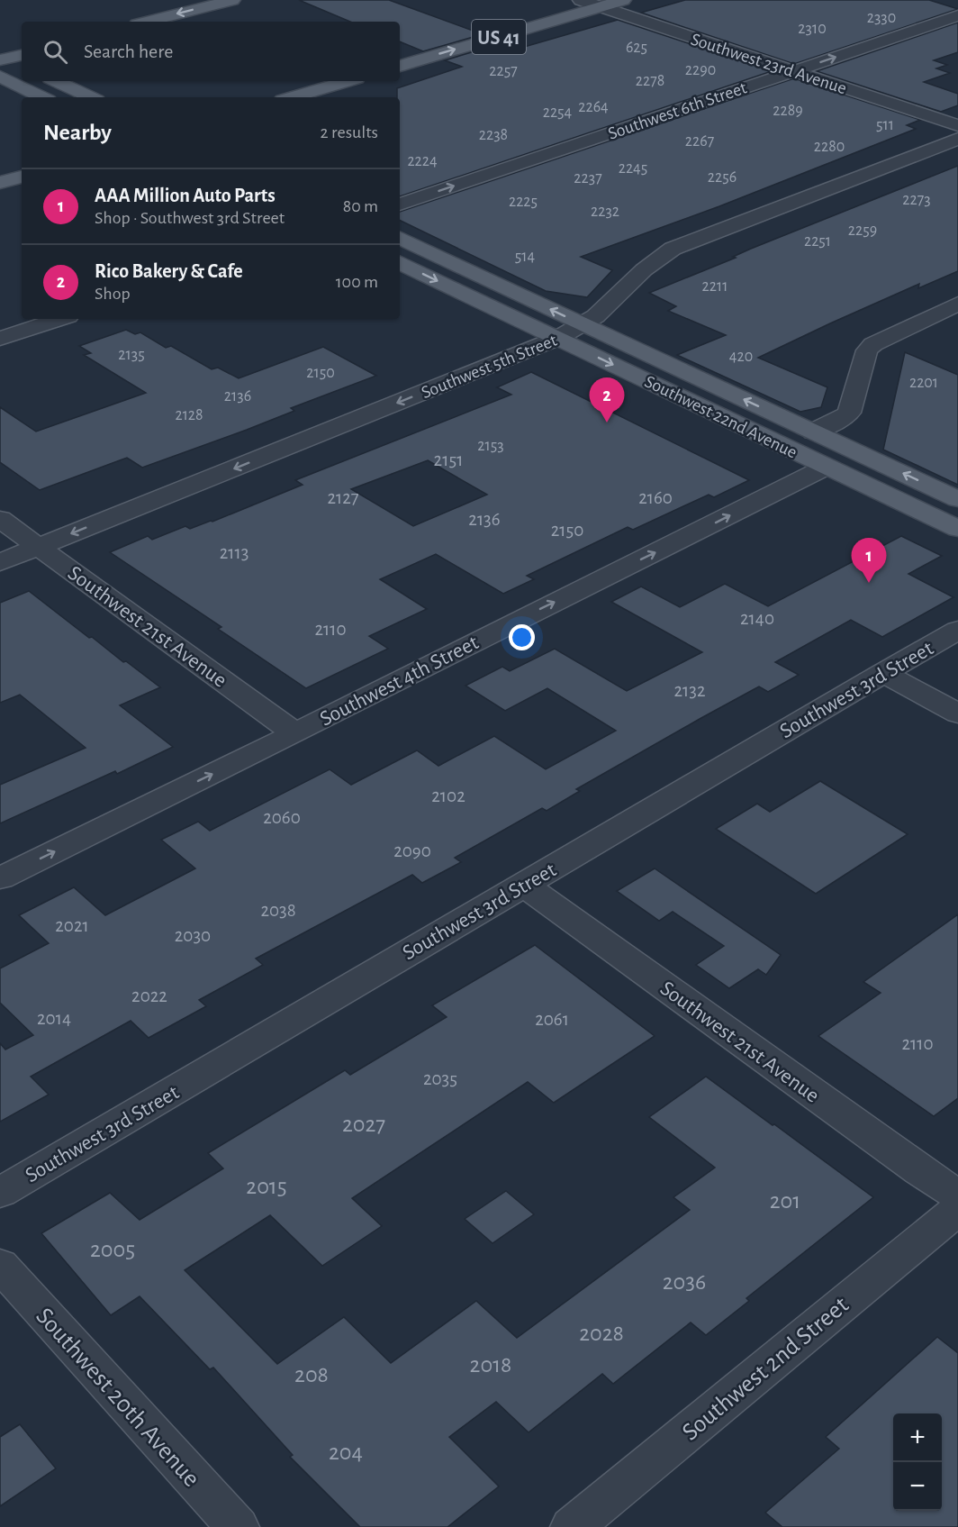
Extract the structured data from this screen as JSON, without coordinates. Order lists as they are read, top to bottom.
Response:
{
  "streets": {
    "main road": ["US 41", "Southwest 22nd Avenue"],
    "street": [
      "Southwest 23rd Avenue",
      "Southwest 6th Street",
      "Southwest 5th Street",
      "Southwest 21st Avenue",
      "Southwest 4th Street",
      "Southwest 3rd Street",
      "Southwest 2nd Street",
      "Southwest 20th Avenue"
    ]
  },
  "crossings": [
    ["US 41", "Southwest 23rd Avenue"],
    ["Southwest 23rd Avenue", "Southwest 6th Street"],
    ["Southwest 5th Street", "Southwest 22nd Avenue"],
    ["Southwest 5th Street", "Southwest 21st Avenue"],
    ["Southwest 22nd Avenue", "Southwest 4th Street"],
    ["Southwest 21st Avenue", "Southwest 4th Street"],
    ["Southwest 21st Avenue", "Southwest 3rd Street"]
  ],
  "one_way": ["Southwest 6th Street", "Southwest 5th Street", "Southwest 4th Street"],
  "house_numbers": [
    "2330",
    "2310",
    "625",
    "2290",
    "2257",
    "2278",
    "2264",
    "2289",
    "2254",
    "511",
    "2238",
    "2267",
    "2280",
    "2224",
    "2245",
    "2256",
    "2237",
    "2273",
    "2225",
    "2232",
    "2259",
    "2251",
    "514",
    "2211",
    "2135",
    "420",
    "2150",
    "2201",
    "2136",
    "2128",
    "2153",
    "2151",
    "2127",
    "2160",
    "2136",
    "2150",
    "2113",
    "2140",
    "2110",
    "2132",
    "2102",
    "2060",
    "2090",
    "2038",
    "2021",
    "2030",
    "2022",
    "2014",
    "2061",
    "2110",
    "2035",
    "2027",
    "2015",
    "201",
    "2005",
    "2036",
    "2028",
    "2018",
    "208",
    "204"
  ],
  "page": {
    "search": "Search here",
    "heading": ["Nearby", "2 results"],
    "list": [
      {
        "mark": "1",
        "name": "AAA Million Auto Parts",
        "note": "Shop · Southwest 3rd Street",
        "value": "80 m"
      },
      {
        "mark": "2",
        "name": "Rico Bakery & Cafe",
        "note": "Shop",
        "value": "100 m"
      }
    ],
    "pins": ["2", "1"],
    "map_buttons": ["+", "−"]
  }
}
